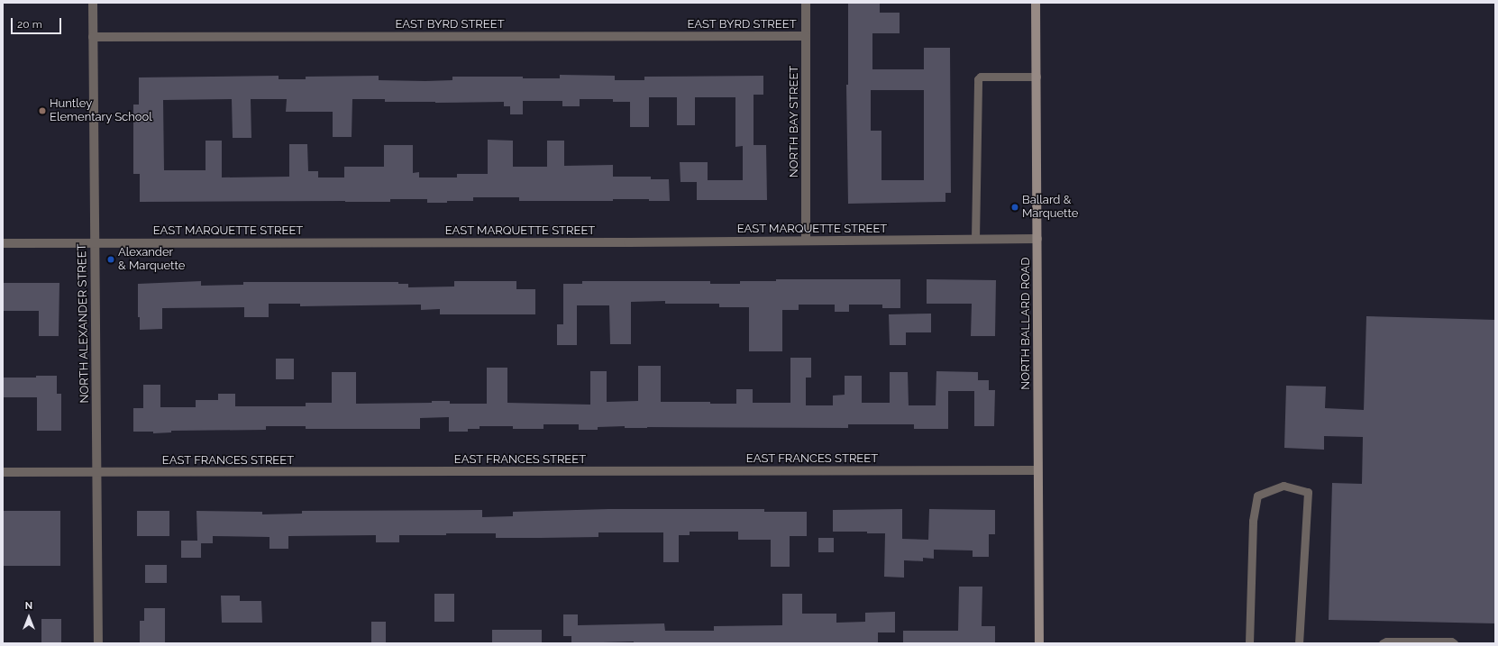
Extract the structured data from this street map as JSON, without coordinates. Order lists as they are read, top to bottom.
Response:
{
  "streets": {
    "main road": ["NORTH BALLARD ROAD"],
    "street": [
      "EAST BYRD STREET",
      "NORTH BAY STREET",
      "EAST MARQUETTE STREET",
      "NORTH ALEXANDER STREET",
      "EAST FRANCES STREET"
    ]
  },
  "crossings": [
    ["EAST BYRD STREET", "NORTH BAY STREET"],
    ["EAST BYRD STREET", "NORTH ALEXANDER STREET"],
    ["NORTH BAY STREET", "EAST MARQUETTE STREET"],
    ["EAST MARQUETTE STREET", "NORTH ALEXANDER STREET"],
    ["EAST MARQUETTE STREET", "NORTH BALLARD ROAD"],
    ["NORTH ALEXANDER STREET", "EAST FRANCES STREET"],
    ["NORTH BALLARD ROAD", "EAST FRANCES STREET"]
  ],
  "places": ["Huntley Elementary School", "Ballard & Marquette", "Alexander & Marquette"],
  "scale_bar": "20 m",
  "north": "top"
}
